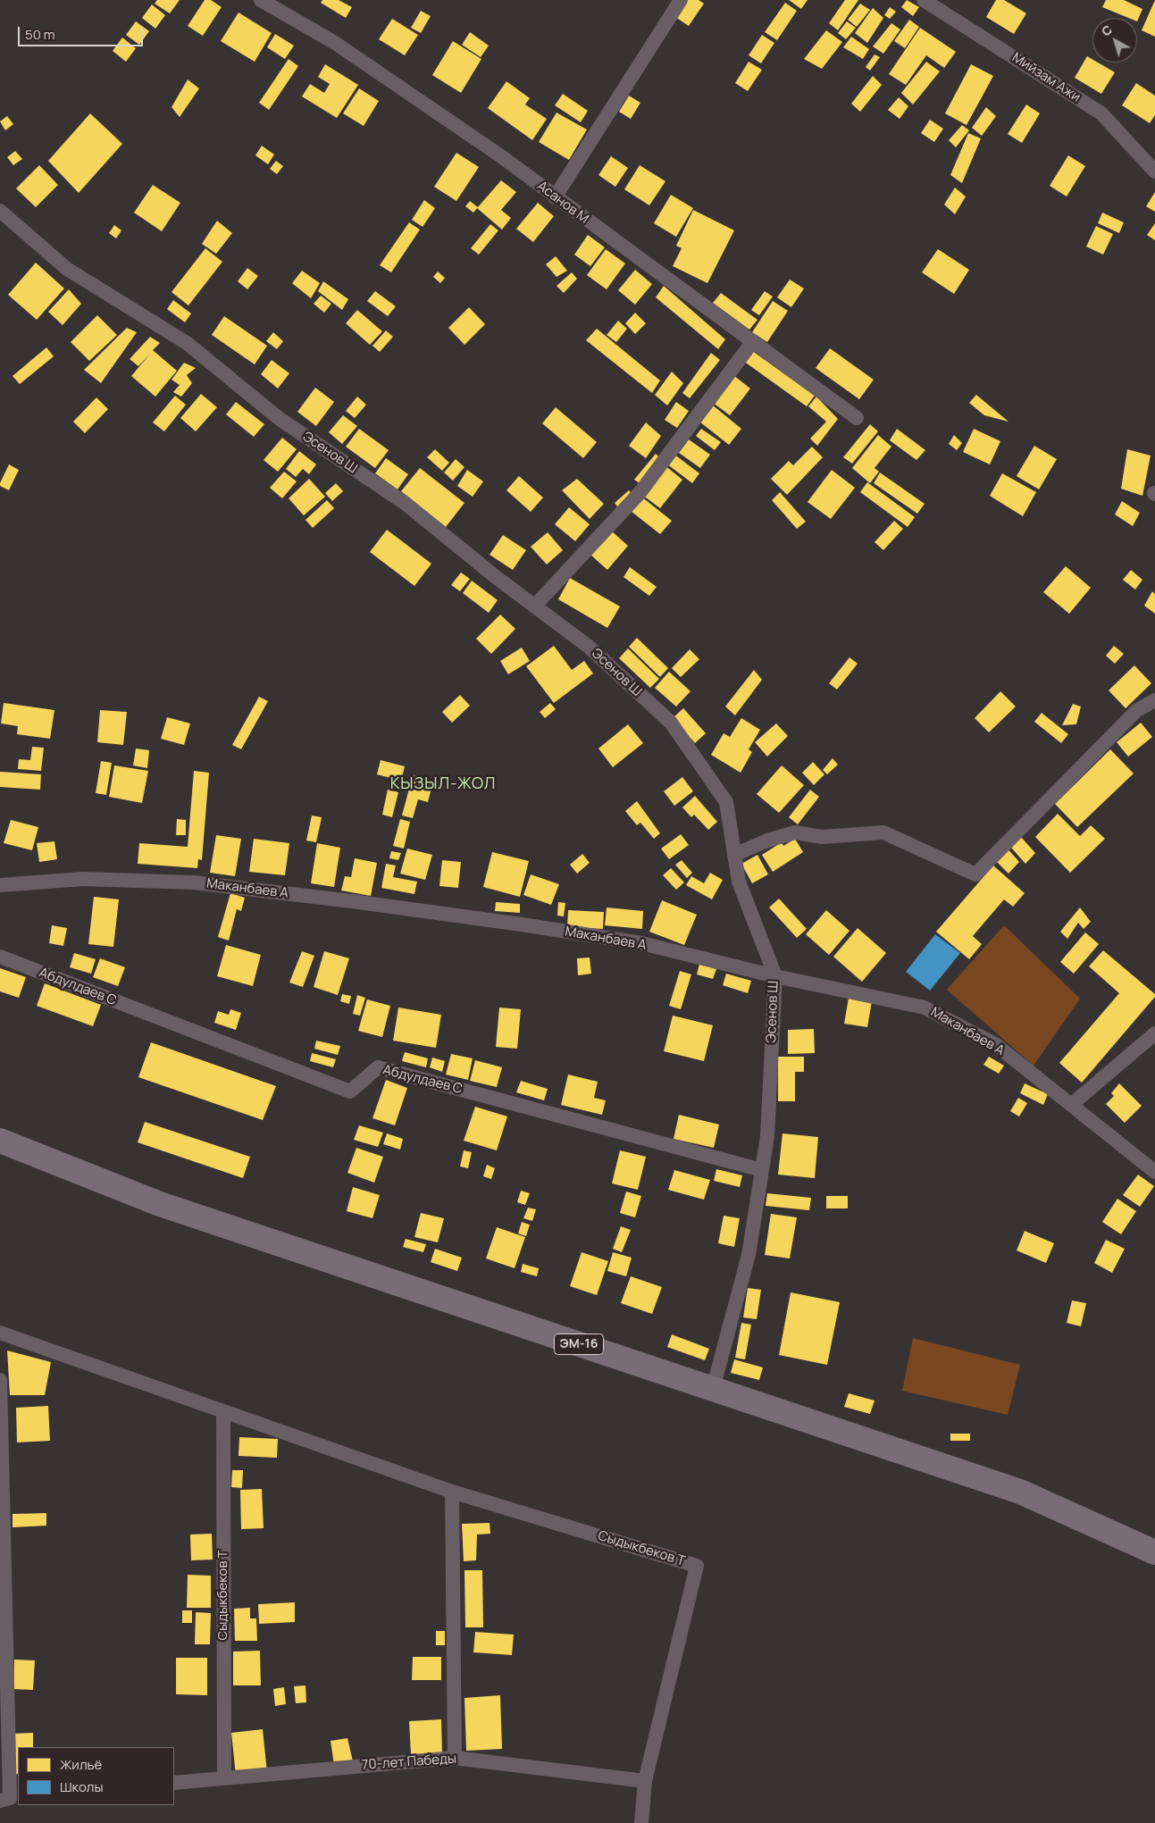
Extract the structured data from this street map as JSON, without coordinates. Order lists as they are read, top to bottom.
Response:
{
  "streets": {
    "highway": ["ЭМ-16"],
    "street": [
      "Мийзам Ажи",
      "Асанов М",
      "Эсенов Ш",
      "Маканбаев А",
      "Абдулдаев С",
      "Сыдыкбеков Т",
      "70-лет Пабеды"
    ]
  },
  "crossings": [
    ["Эсенов Ш", "Маканбаев А"],
    ["Эсенов Ш", "Абдулдаев С"],
    ["Эсенов Ш", "ЭМ-16"],
    ["Сыдыкбеков Т", "70-лет Пабеды"]
  ],
  "districts": ["КЫЗЫЛ-ЖОЛ"],
  "legend": ["Жильё", "Школы"],
  "scale_bar": "50 m",
  "north": "top left"
}
